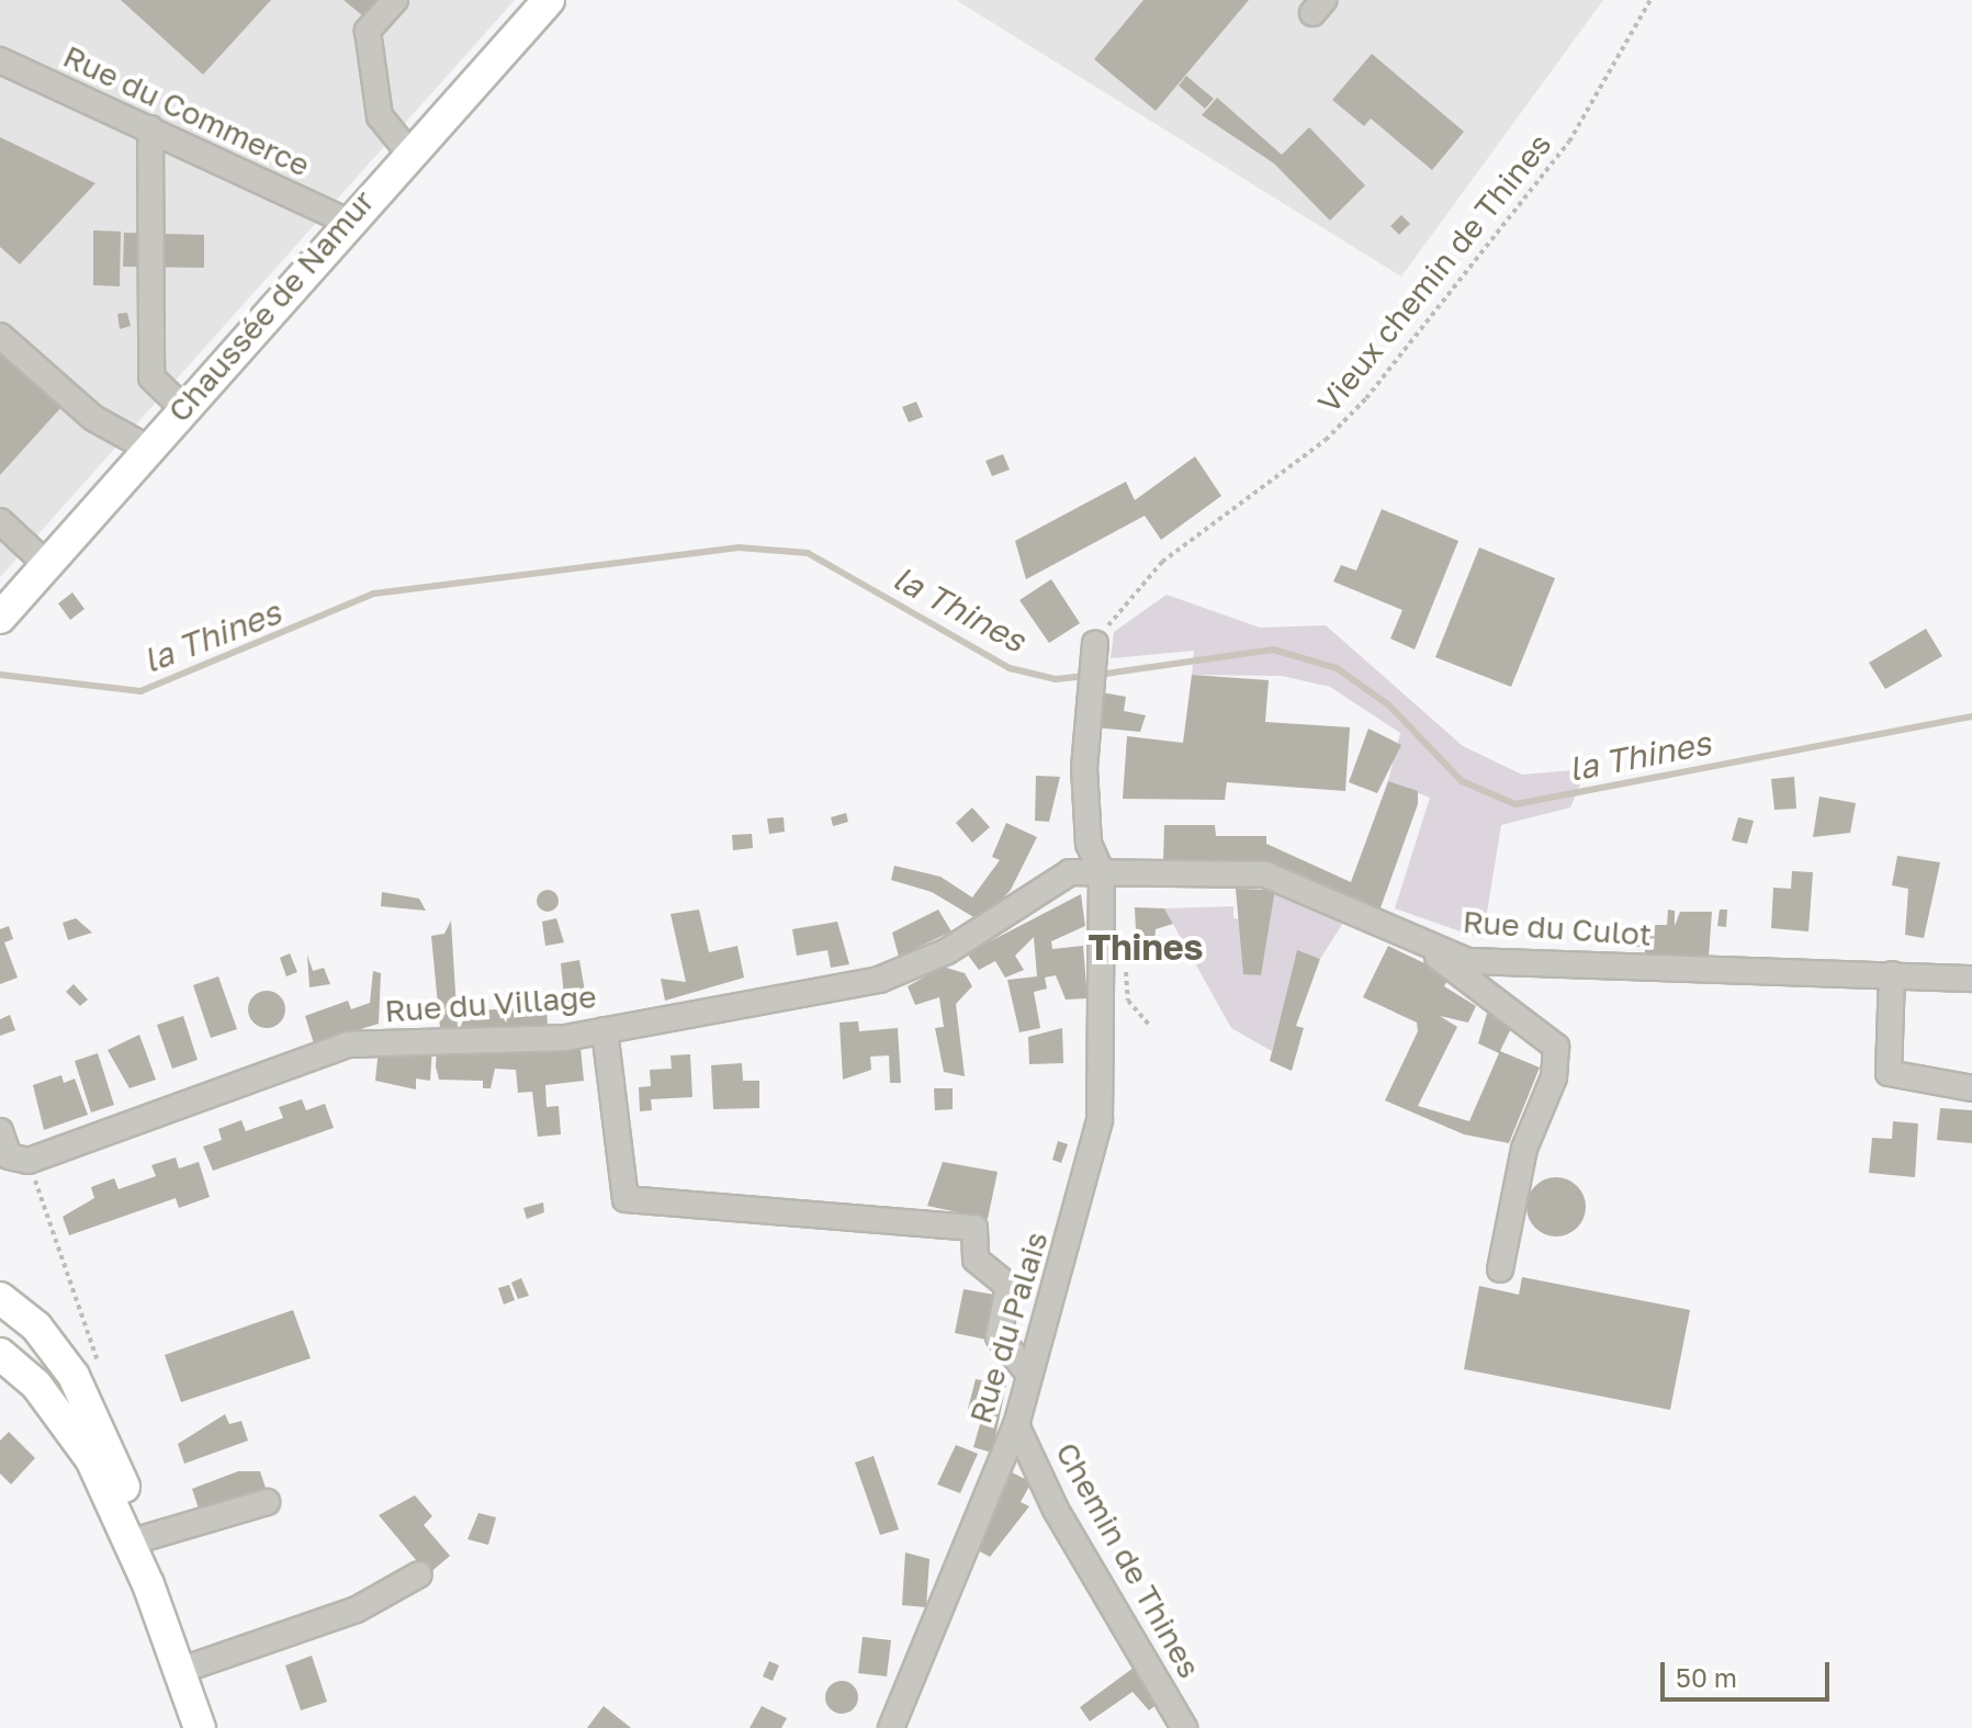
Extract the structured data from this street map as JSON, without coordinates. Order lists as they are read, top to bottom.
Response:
{
  "streets": {
    "main road": ["Chaussée de Namur"],
    "street": [
      "Rue du Commerce",
      "Rue du Culot",
      "Rue du Village",
      "Rue du Palais",
      "Chemin de Thines"
    ],
    "path": ["Vieux chemin de Thines"]
  },
  "crossings": [
    ["Rue du Commerce", "Chaussée de Namur"],
    ["Rue du Culot", "Rue du Palais"],
    ["Rue du Palais", "Chemin de Thines"]
  ],
  "districts": ["Thines"],
  "water": ["la Thines"],
  "scale_bar": "50 m"
}
